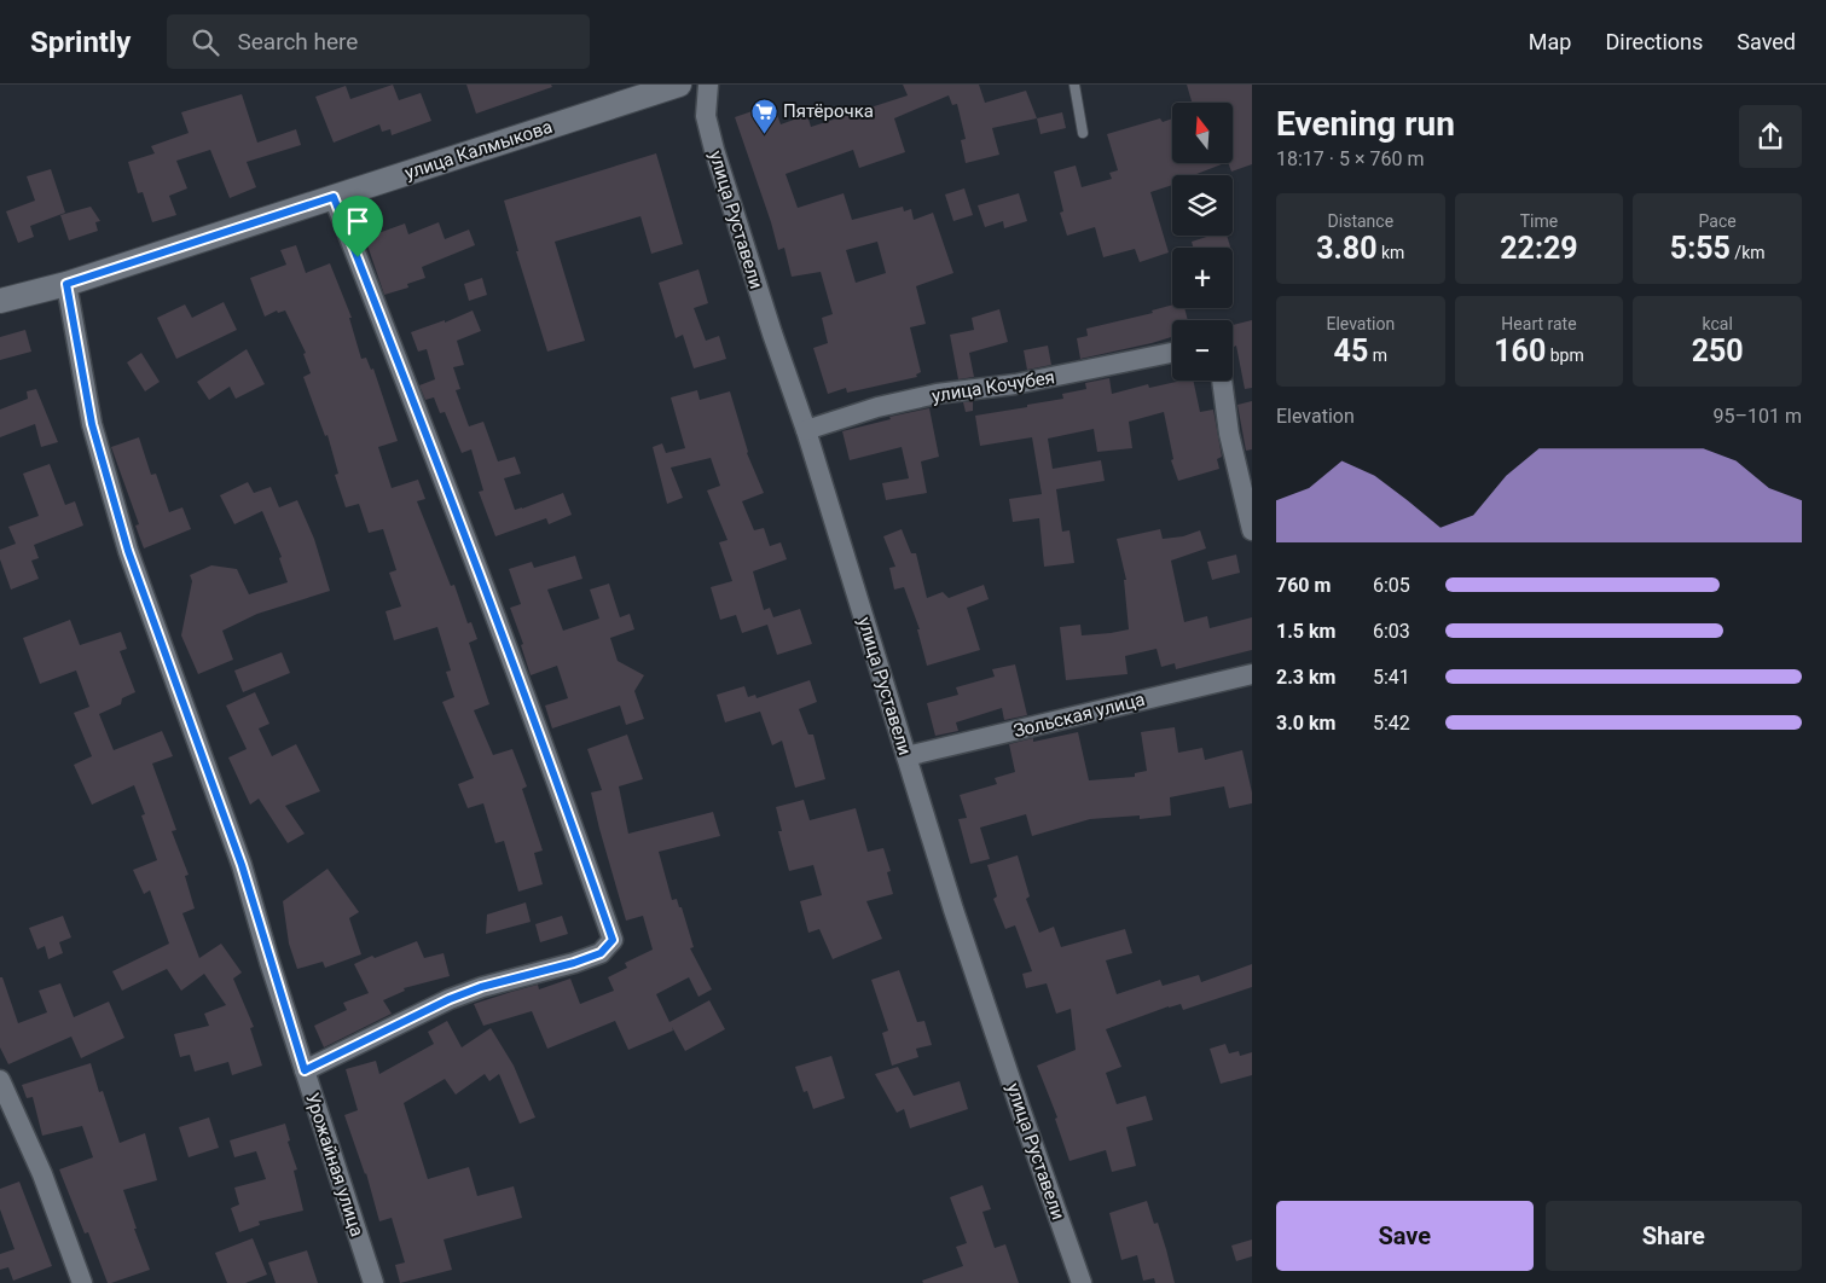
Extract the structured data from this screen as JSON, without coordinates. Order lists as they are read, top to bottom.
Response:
{
  "streets": {
    "street": [
      "улица Калмыкова",
      "улица Руставели",
      "улица Кочубея",
      "Зольская улица",
      "Урожайная улица"
    ]
  },
  "crossings": [
    ["улица Калмыкова", "Урожайная улица"],
    ["улица Руставели", "улица Кочубея"],
    ["улица Руставели", "Зольская улица"]
  ],
  "places": {
    "supermarket": ["Пятёрочка"]
  },
  "north": "top",
  "page": {
    "header": "Sprintly",
    "search": "Search here",
    "nav": ["Map", "Directions", "Saved"],
    "heading": ["Evening run", "18:17 · 5 × 760 m"],
    "map_buttons": ["+", "−"],
    "stats": [
      ["Distance", "3.80 km"],
      ["Time", "22:29"],
      ["Pace", "5:55 /km"],
      ["Elevation", "45 m"],
      ["Heart rate", "160 bpm"],
      ["kcal", "250"]
    ],
    "chart": ["Elevation", "95–101 m"],
    "list": [
      {
        "name": "760 m",
        "note": "6:05"
      },
      {
        "name": "1.5 km",
        "note": "6:03"
      },
      {
        "name": "2.3 km",
        "note": "5:41"
      },
      {
        "name": "3.0 km",
        "note": "5:42"
      }
    ],
    "buttons": ["Save", "Share"]
  }
}
